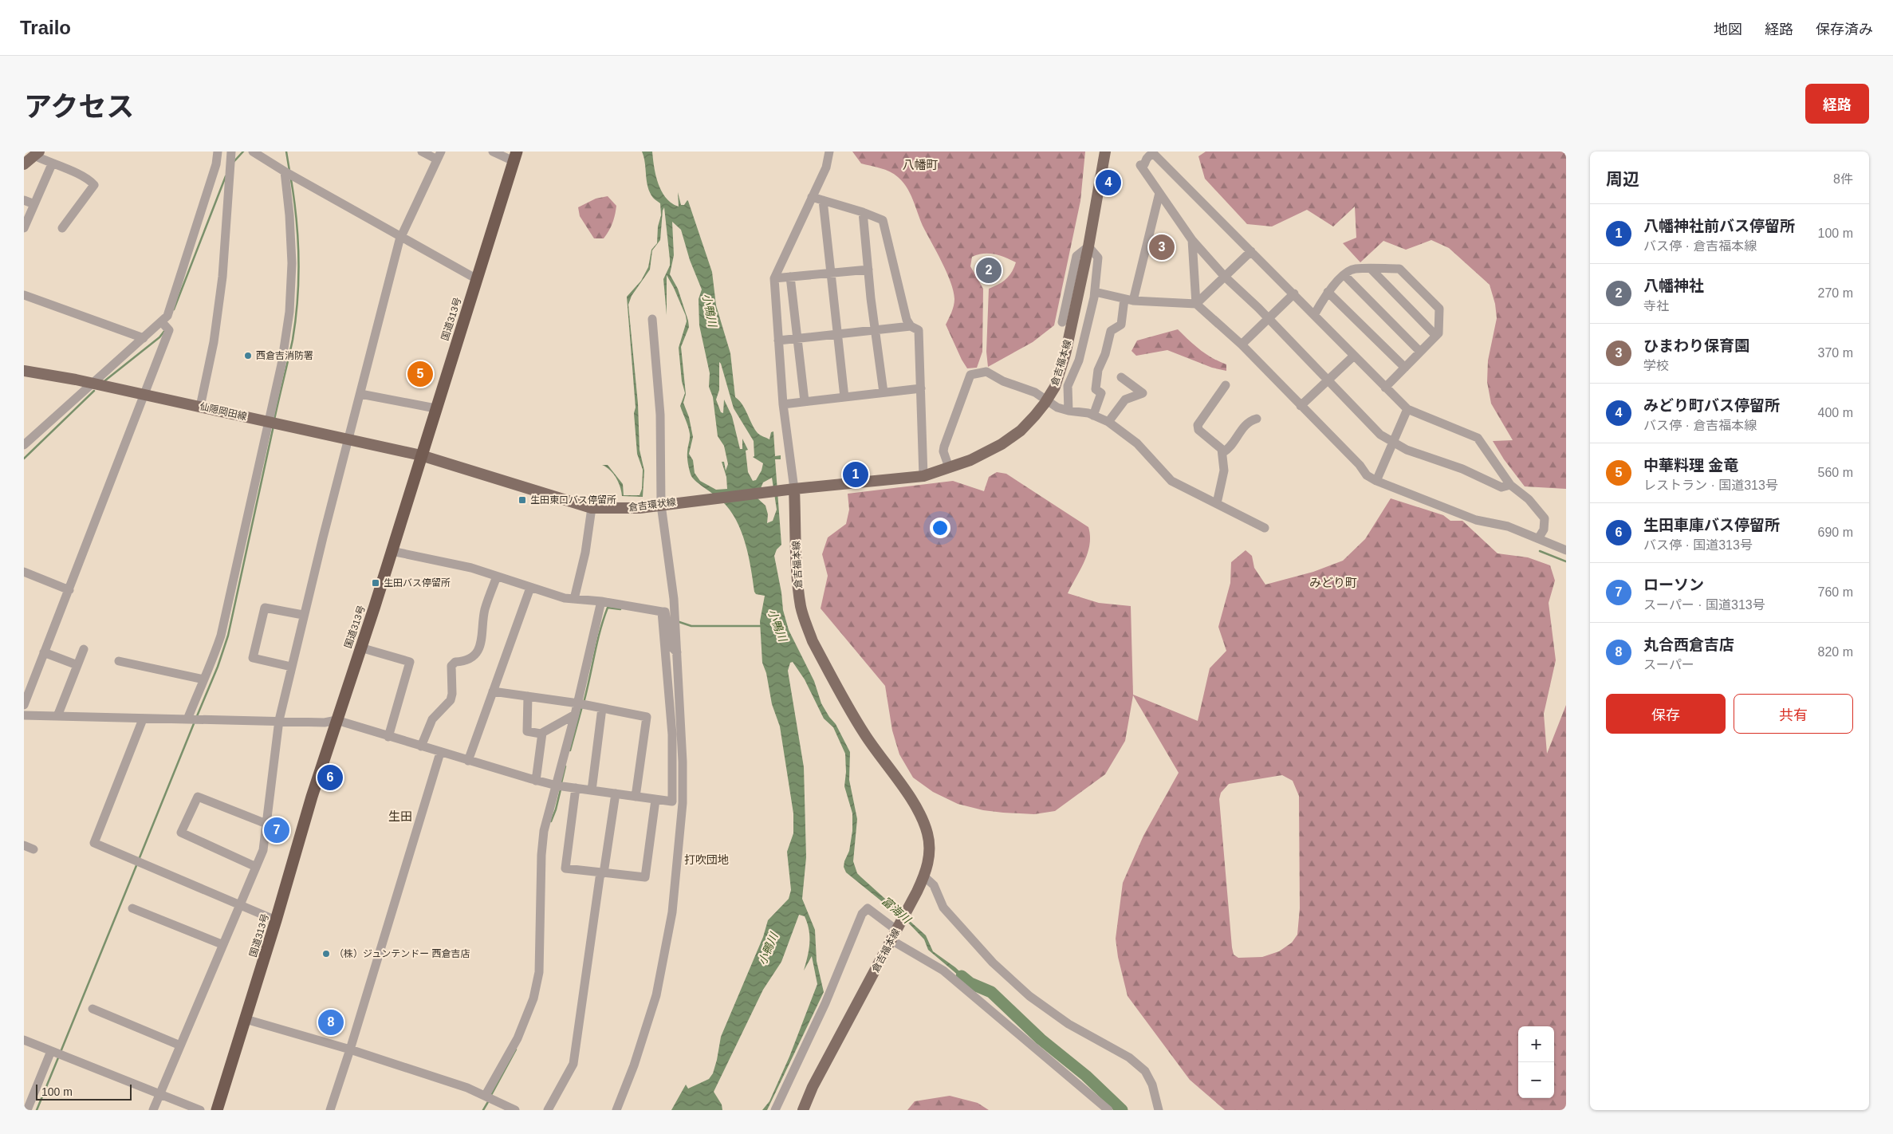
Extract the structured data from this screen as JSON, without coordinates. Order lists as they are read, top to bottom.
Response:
{
  "streets": {
    "highway": ["国道313号"],
    "main road": ["倉吉福本線", "仙隠岡田線", "倉吉環状線"]
  },
  "crossings": [
    ["国道313号", "仙隠岡田線"],
    ["国道313号", "倉吉環状線"],
    ["倉吉福本線", "倉吉環状線"],
    ["仙隠岡田線", "倉吉環状線"]
  ],
  "districts": [
    "八幡町",
    "みどり町",
    "生田",
    "打吹団地"
  ],
  "water": ["小鴨川", "富海川"],
  "places": {
    "other": ["西倉吉消防署", "（株）ジュンテンドー 西倉吉店"],
    "transit": ["生田東口バス停留所", "生田バス停留所"]
  },
  "scale_bar": "100 m",
  "page": {
    "header": "Trailo",
    "nav": ["地図", "経路", "保存済み"],
    "title": "アクセス",
    "buttons": [
      "経路",
      ["保存", "共有"]
    ],
    "heading": ["周辺", "8件"],
    "pins": [
      "4",
      "3",
      "2",
      "5",
      "1",
      "6",
      "7",
      "8"
    ],
    "list": [
      {
        "mark": "1",
        "name": "八幡神社前バス停留所",
        "note": "バス停 · 倉吉福本線",
        "value": "100 m"
      },
      {
        "mark": "2",
        "name": "八幡神社",
        "note": "寺社",
        "value": "270 m"
      },
      {
        "mark": "3",
        "name": "ひまわり保育園",
        "note": "学校",
        "value": "370 m"
      },
      {
        "mark": "4",
        "name": "みどり町バス停留所",
        "note": "バス停 · 倉吉福本線",
        "value": "400 m"
      },
      {
        "mark": "5",
        "name": "中華料理 金竜",
        "note": "レストラン · 国道313号",
        "value": "560 m"
      },
      {
        "mark": "6",
        "name": "生田車庫バス停留所",
        "note": "バス停 · 国道313号",
        "value": "690 m"
      },
      {
        "mark": "7",
        "name": "ローソン",
        "note": "スーパー · 国道313号",
        "value": "760 m"
      },
      {
        "mark": "8",
        "name": "丸合西倉吉店",
        "note": "スーパー",
        "value": "820 m"
      }
    ],
    "map_buttons": ["+", "−"],
    "scale": "100 m"
  }
}
